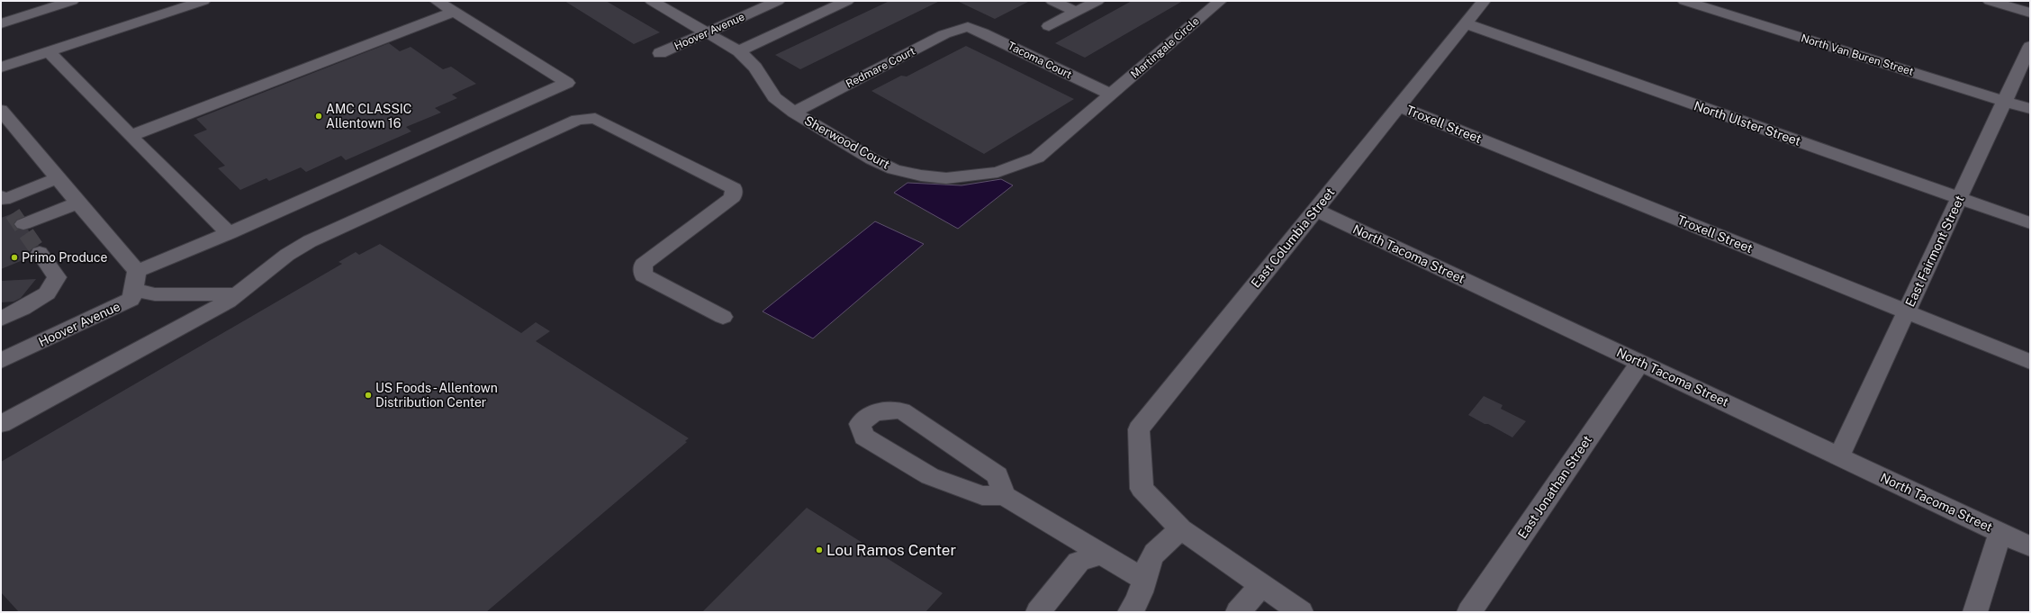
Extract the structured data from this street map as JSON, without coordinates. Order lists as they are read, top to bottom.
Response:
{
  "streets": {
    "street": [
      "Hoover Avenue",
      "Martingale Circle",
      "North Van Buren Street",
      "Tacoma Court",
      "Redmare Court",
      "North Ulster Street",
      "Troxell Street",
      "Sherwood Court",
      "East Columbia Street",
      "East Fairmont Street",
      "North Tacoma Street",
      "East Jonathan Street"
    ]
  },
  "crossings": [
    ["Hoover Avenue", "Sherwood Court"],
    ["Martingale Circle", "Tacoma Court"],
    ["Martingale Circle", "Sherwood Court"],
    ["North Van Buren Street", "East Fairmont Street"],
    ["Tacoma Court", "Redmare Court"],
    ["Tacoma Court", "Sherwood Court"],
    ["Redmare Court", "Sherwood Court"],
    ["North Ulster Street", "East Columbia Street"],
    ["North Ulster Street", "East Fairmont Street"],
    ["Troxell Street", "East Columbia Street"],
    ["Troxell Street", "East Fairmont Street"],
    ["East Columbia Street", "North Tacoma Street"],
    ["East Fairmont Street", "North Tacoma Street"],
    ["North Tacoma Street", "East Jonathan Street"]
  ],
  "places": [
    "AMC CLASSIC Allentown 16",
    "Primo Produce",
    "US Foods - Allentown Distribution Center",
    "Lou Ramos Center"
  ]
}
